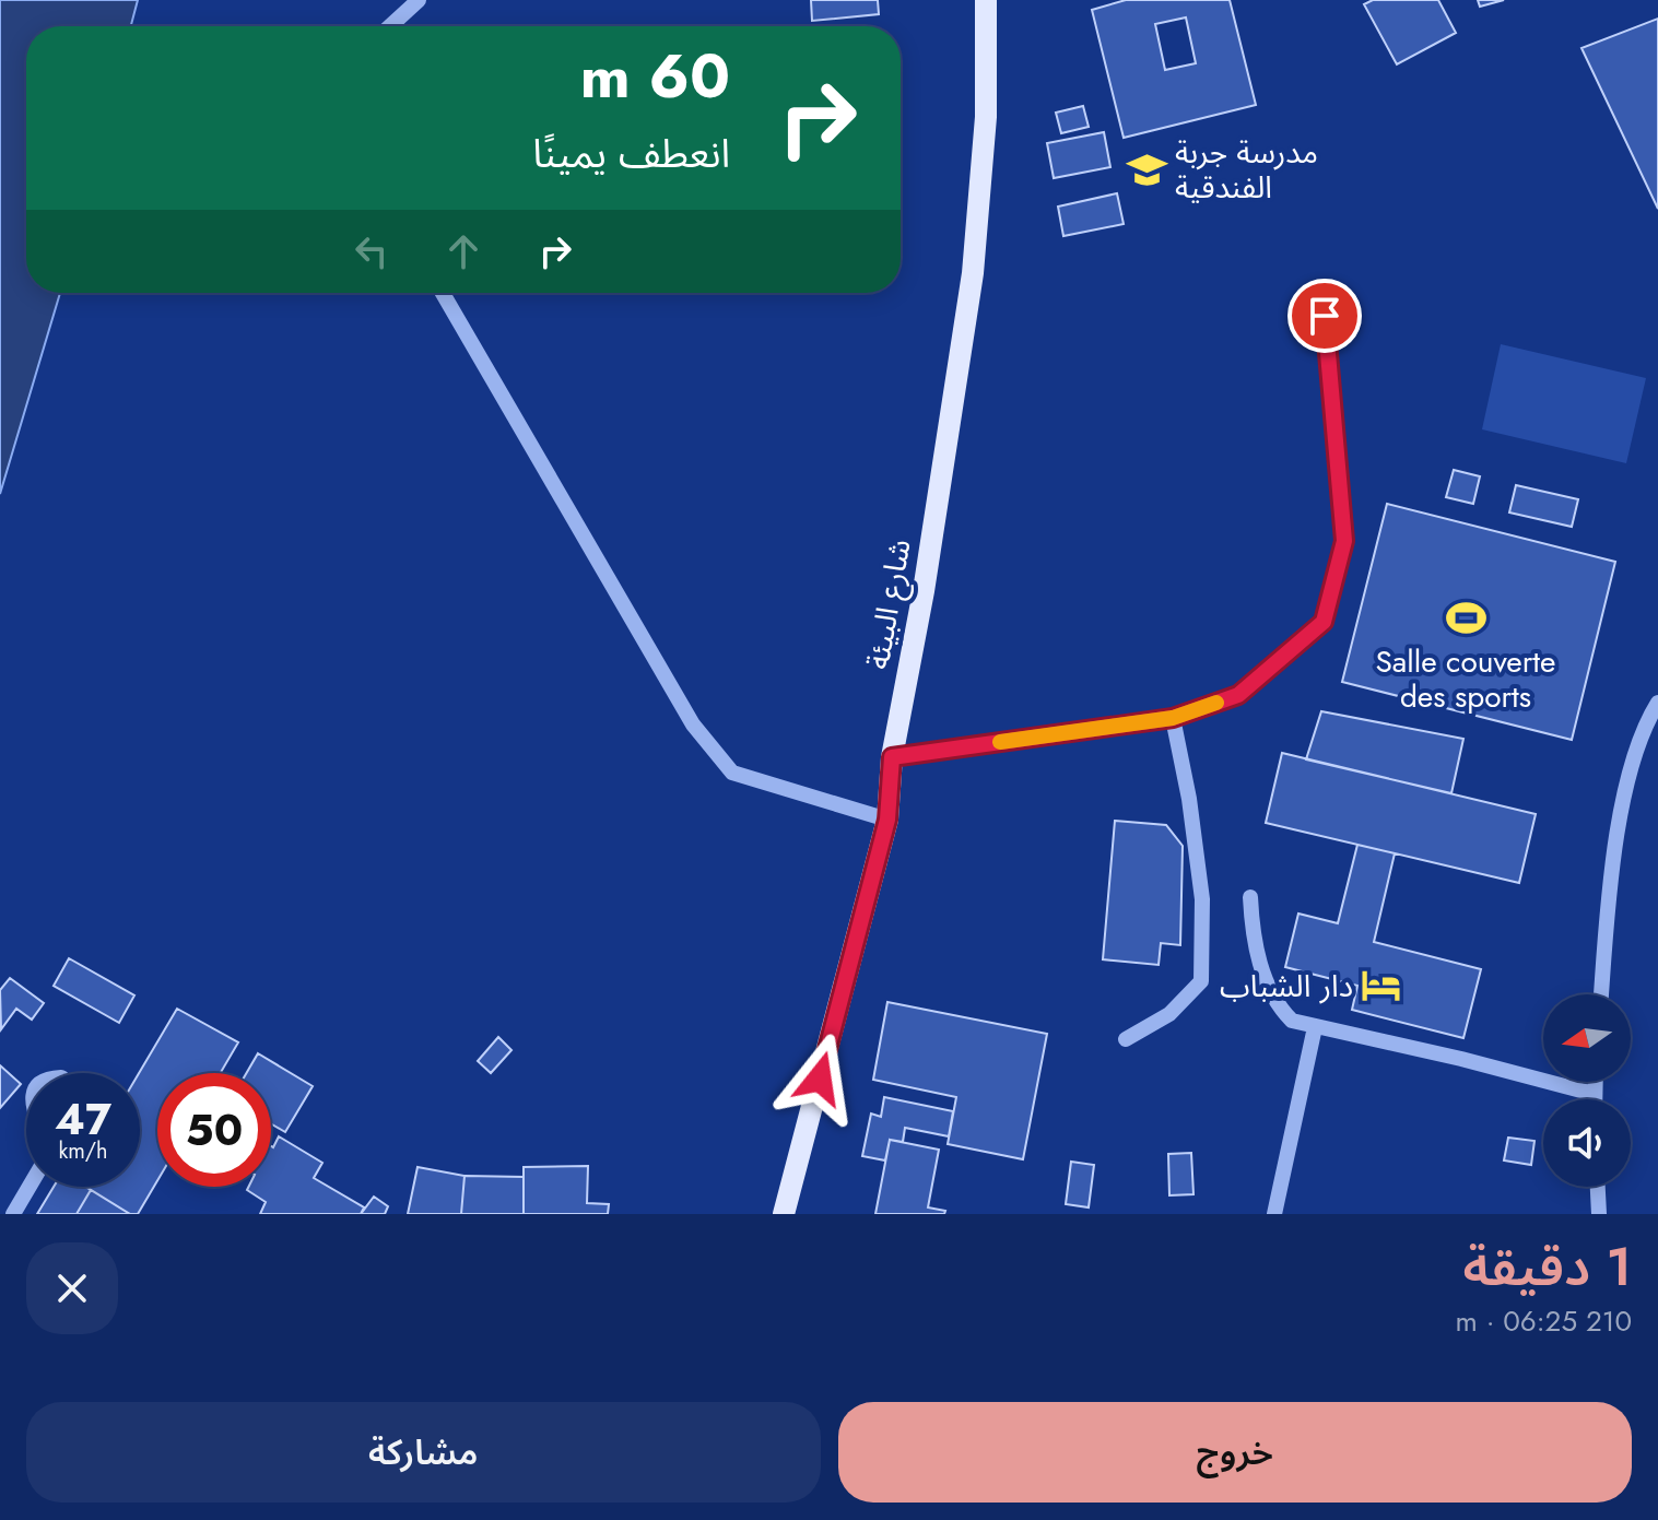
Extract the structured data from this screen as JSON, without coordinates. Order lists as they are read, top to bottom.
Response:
{
  "streets": {
    "main road": ["شارع البيئة"]
  },
  "places": {
    "school or university": ["مدرسة جربة الفندقية"],
    "sports": ["Salle couverte des sports"],
    "hotel": ["دار الشباب"]
  },
  "north": "left",
  "page": {
    "turn": ["60 m", "انعطف يمينًا"],
    "speed": "47 km/h",
    "limit": "50",
    "heading": ["1 دقيقة", "210 m · 06:25"],
    "buttons": ["خروج", "مشاركة"]
  }
}
